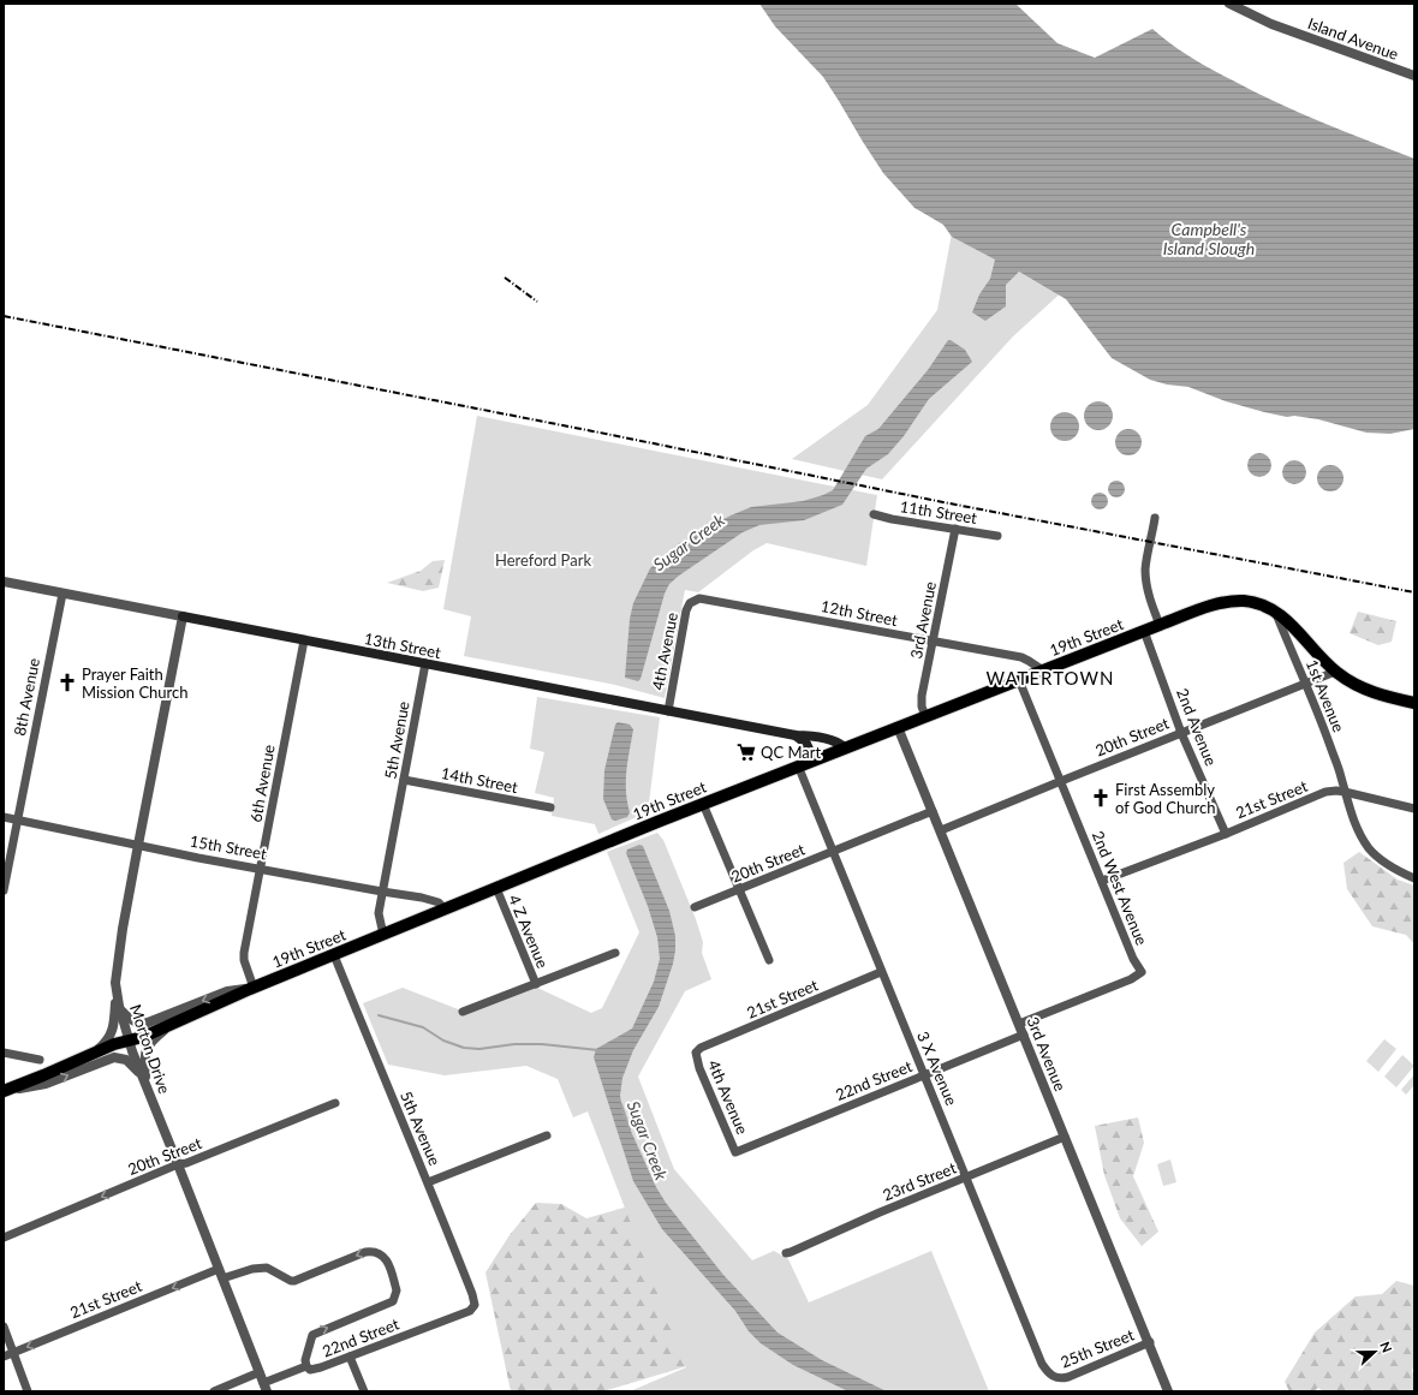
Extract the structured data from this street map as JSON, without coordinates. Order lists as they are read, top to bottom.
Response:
{
  "streets": {
    "main road": ["19th Street", "13th Street"],
    "street": [
      "Island Avenue",
      "11th Street",
      "12th Street",
      "3rd Avenue",
      "4th Avenue",
      "1st Avenue",
      "8th Avenue",
      "2nd Avenue",
      "20th Street",
      "5th Avenue",
      "14th Street",
      "6th Avenue",
      "21st Street",
      "15th Street",
      "2nd West Avenue",
      "4 Z Avenue",
      "Morton Drive",
      "3 X Avenue",
      "22nd Street",
      "23rd Street",
      "25th Street"
    ]
  },
  "crossings": [
    ["11th Street", "3rd Avenue"],
    ["12th Street", "3rd Avenue"],
    ["12th Street", "19th Street"],
    ["12th Street", "4th Avenue"],
    ["3rd Avenue", "19th Street"],
    ["3rd Avenue", "20th Street"],
    ["3rd Avenue", "2nd West Avenue"],
    ["3rd Avenue", "22nd Street"],
    ["3rd Avenue", "23rd Street"],
    ["3rd Avenue", "25th Street"],
    ["19th Street", "13th Street"],
    ["19th Street", "1st Avenue"],
    ["19th Street", "2nd Avenue"],
    ["19th Street", "20th Street"],
    ["19th Street", "5th Avenue"],
    ["19th Street", "6th Avenue"],
    ["19th Street", "15th Street"],
    ["19th Street", "2nd West Avenue"],
    ["19th Street", "4 Z Avenue"],
    ["19th Street", "Morton Drive"],
    ["19th Street", "3 X Avenue"],
    ["13th Street", "4th Avenue"],
    ["13th Street", "8th Avenue"],
    ["13th Street", "5th Avenue"],
    ["13th Street", "6th Avenue"],
    ["13th Street", "Morton Drive"],
    ["4th Avenue", "21st Street"],
    ["4th Avenue", "22nd Street"],
    ["1st Avenue", "20th Street"],
    ["1st Avenue", "21st Street"],
    ["8th Avenue", "15th Street"],
    ["2nd Avenue", "20th Street"],
    ["2nd Avenue", "21st Street"],
    ["20th Street", "2nd West Avenue"],
    ["20th Street", "Morton Drive"],
    ["20th Street", "3 X Avenue"],
    ["5th Avenue", "14th Street"],
    ["5th Avenue", "15th Street"],
    ["5th Avenue", "22nd Street"],
    ["6th Avenue", "15th Street"],
    ["21st Street", "2nd West Avenue"],
    ["21st Street", "Morton Drive"],
    ["21st Street", "3 X Avenue"],
    ["15th Street", "Morton Drive"],
    ["Morton Drive", "22nd Street"],
    ["3 X Avenue", "22nd Street"],
    ["3 X Avenue", "23rd Street"],
    ["3 X Avenue", "25th Street"]
  ],
  "districts": ["WATERTOWN"],
  "water": ["Campbell's Island Slough", "Sugar Creek"],
  "parks": ["Hereford Park"],
  "places": {
    "church": ["Prayer Faith Mission Church", "First Assembly of God Church"],
    "supermarket": ["QC Mart"]
  },
  "north": "right"
}
